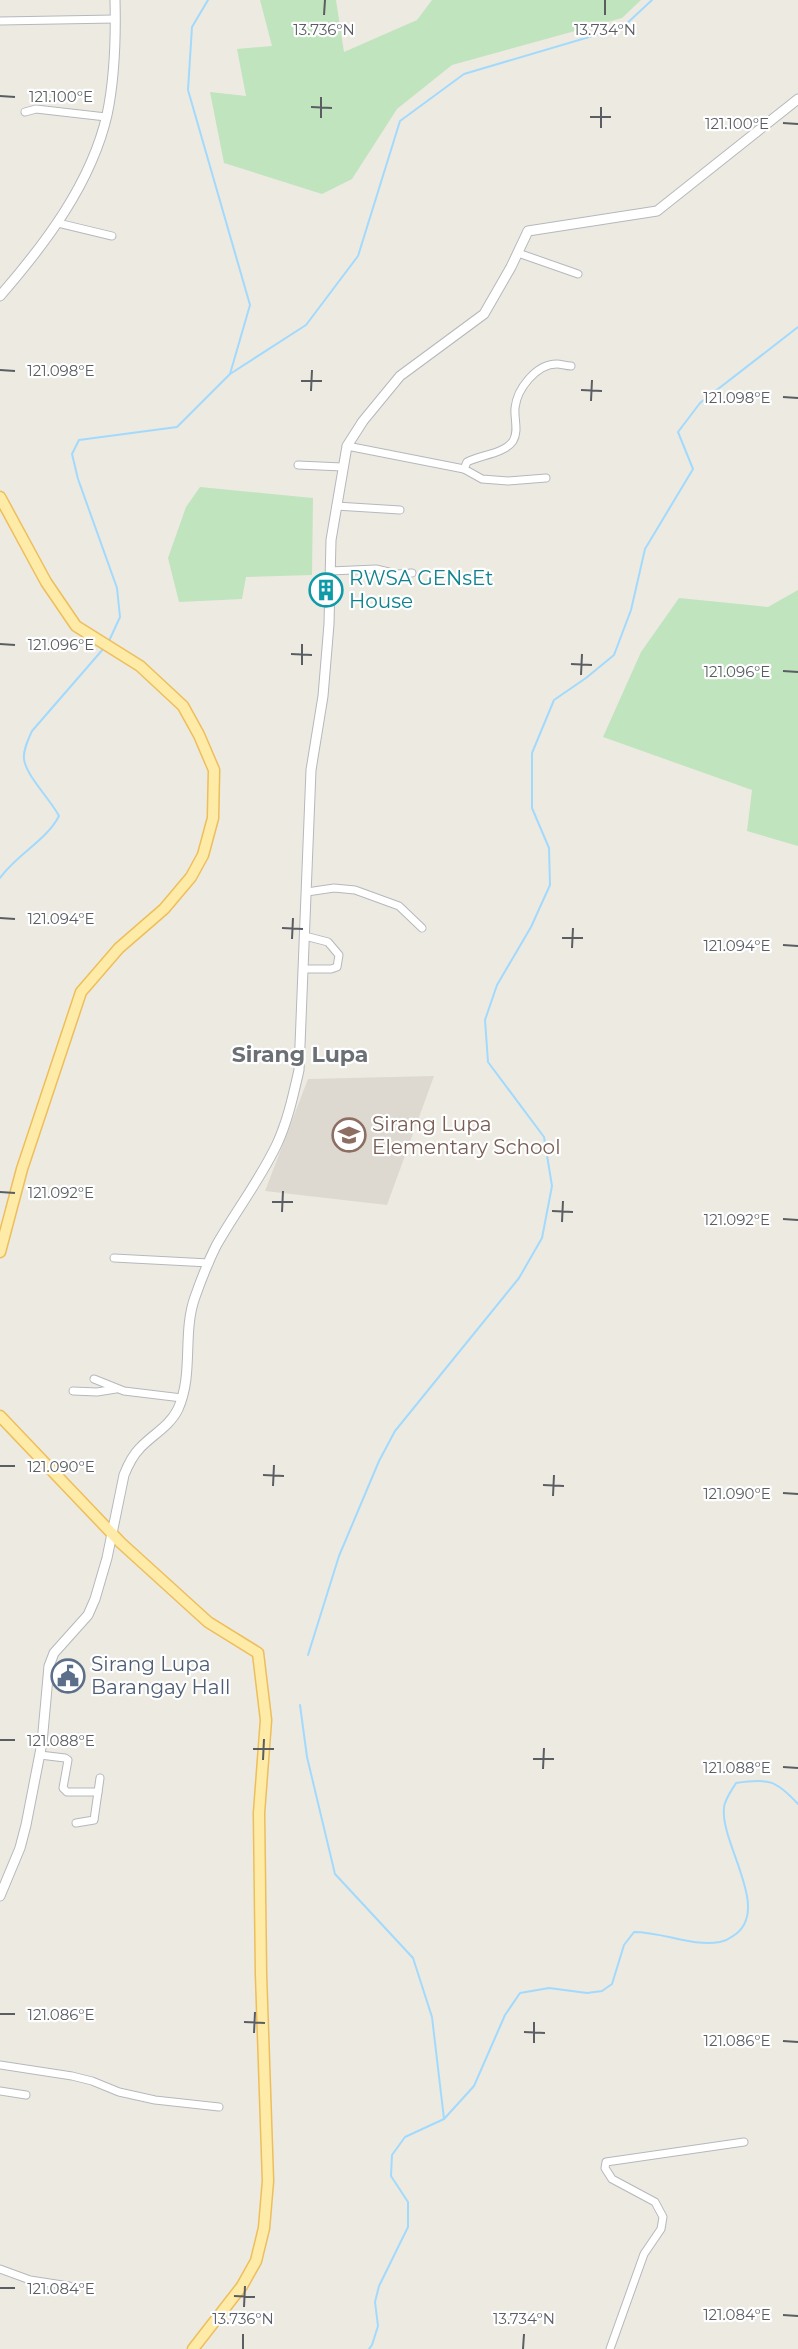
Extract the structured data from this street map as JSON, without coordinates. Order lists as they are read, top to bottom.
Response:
{
  "districts": ["Sirang Lupa"],
  "places": {
    "building": ["RWSA GENsEt House"],
    "school or university": ["Sirang Lupa Elementary School"],
    "public building": ["Sirang Lupa Barangay Hall"]
  },
  "coordinates": [
    "13.736°N",
    "13.734°N",
    "121.100°E",
    "121.098°E",
    "121.096°E",
    "121.094°E",
    "121.092°E",
    "121.090°E",
    "121.088°E",
    "121.086°E",
    "121.084°E"
  ]
}
